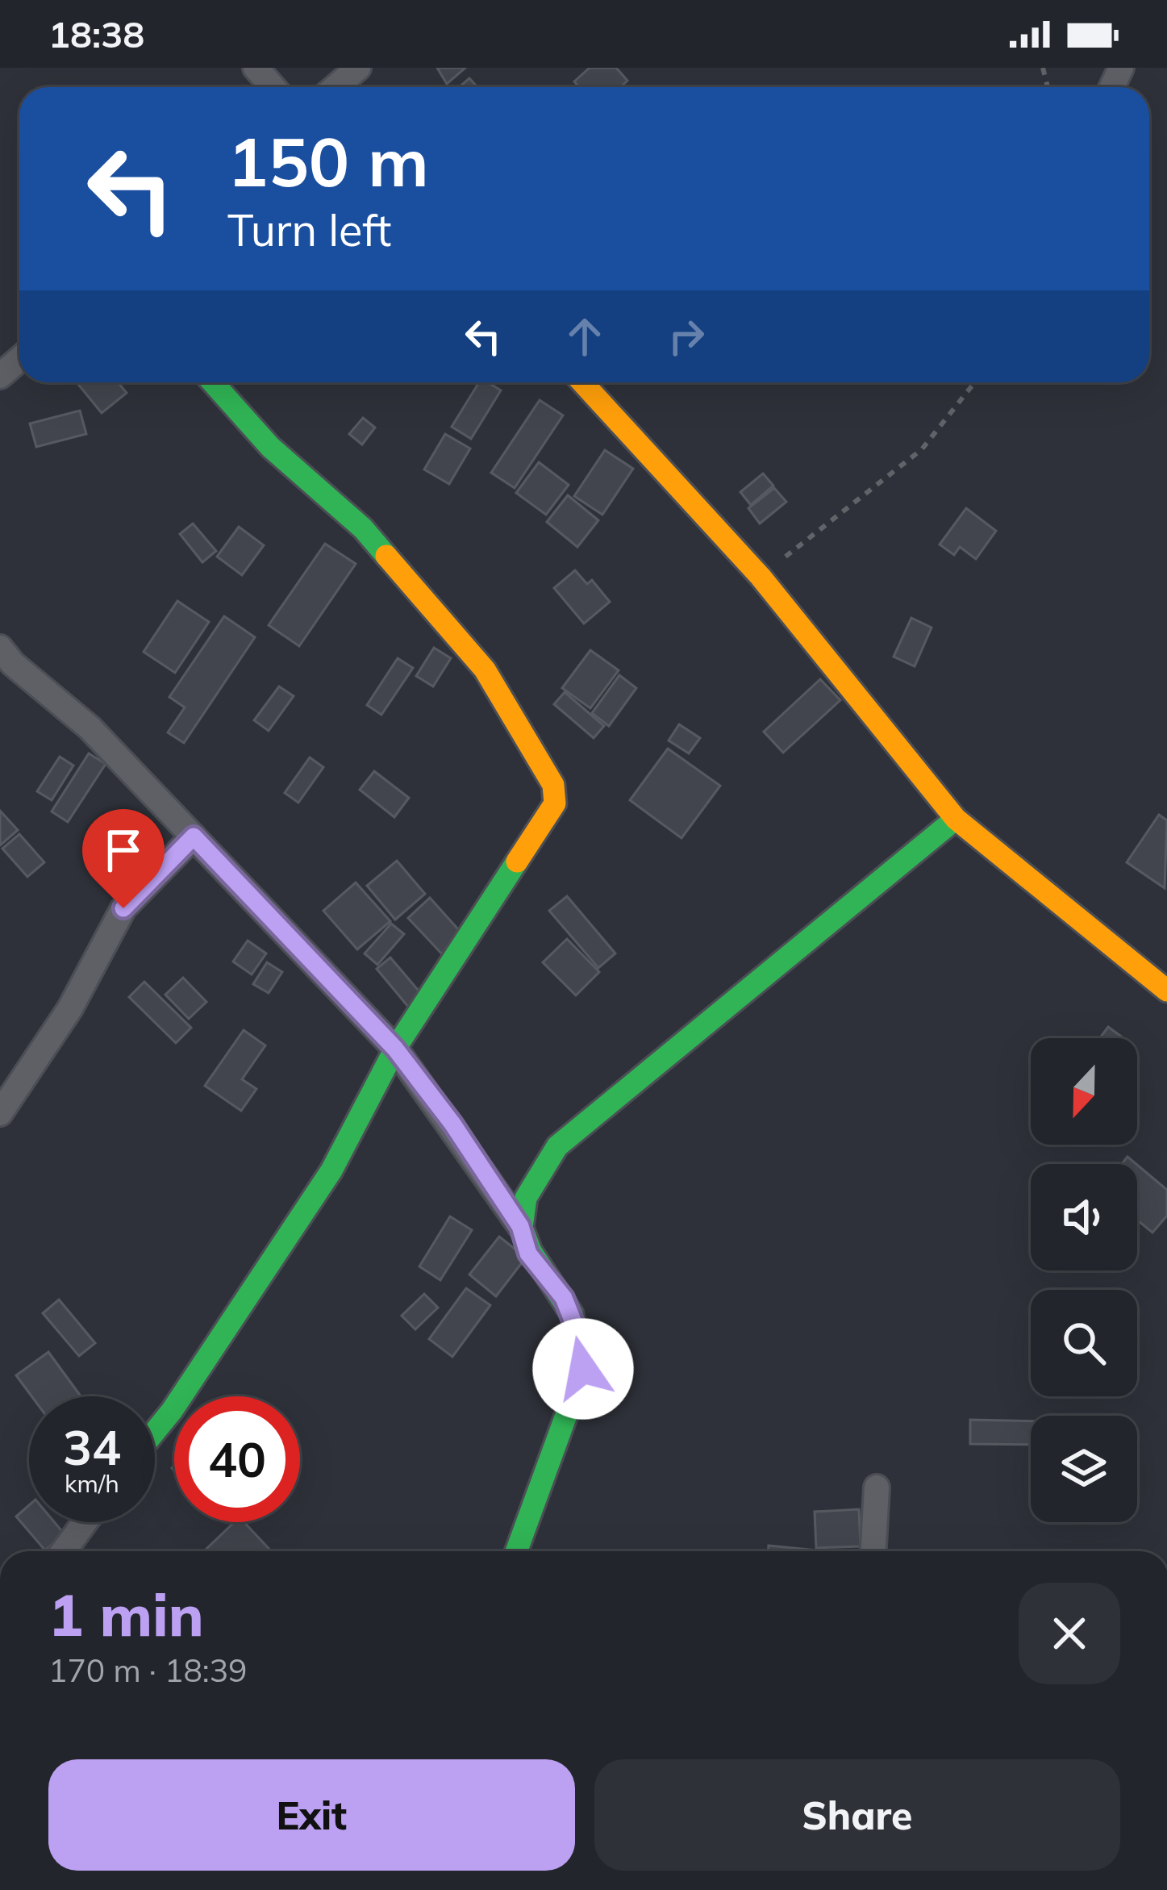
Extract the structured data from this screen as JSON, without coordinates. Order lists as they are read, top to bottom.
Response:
{
  "north": "bottom",
  "page": {
    "status": "18:38",
    "turn": ["150 m", "Turn left"],
    "speed": "34 km/h",
    "limit": "40",
    "heading": ["1 min", "170 m · 18:39"],
    "buttons": ["Exit", "Share"]
  }
}
